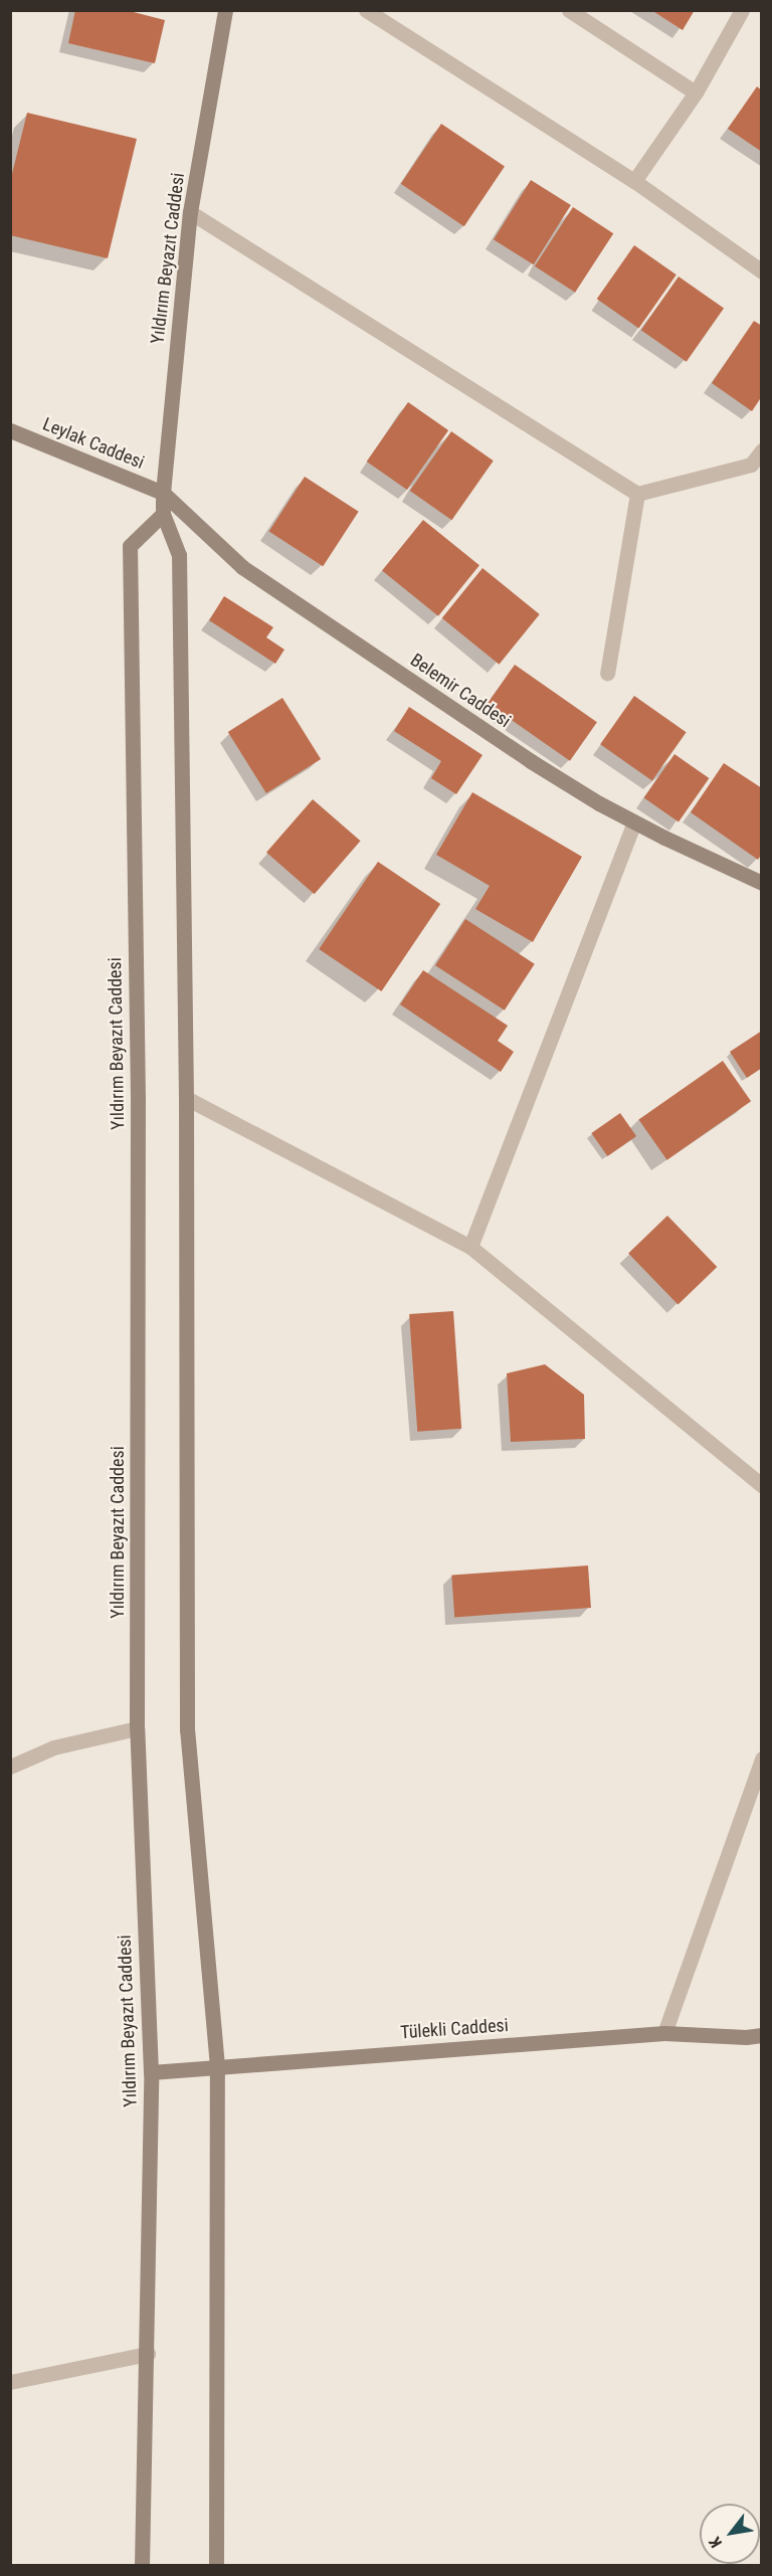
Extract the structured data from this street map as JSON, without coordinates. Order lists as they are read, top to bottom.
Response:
{
  "streets": {
    "main road": [
      "Yıldırım Beyazıt Caddesi",
      "Leylak Caddesi",
      "Belemir Caddesi",
      "Tülekli Caddesi"
    ]
  },
  "crossings": [
    ["Yıldırım Beyazıt Caddesi", "Leylak Caddesi"],
    ["Yıldırım Beyazıt Caddesi", "Belemir Caddesi"],
    ["Yıldırım Beyazıt Caddesi", "Tülekli Caddesi"],
    ["Leylak Caddesi", "Belemir Caddesi"]
  ],
  "north": "bottom left"
}
